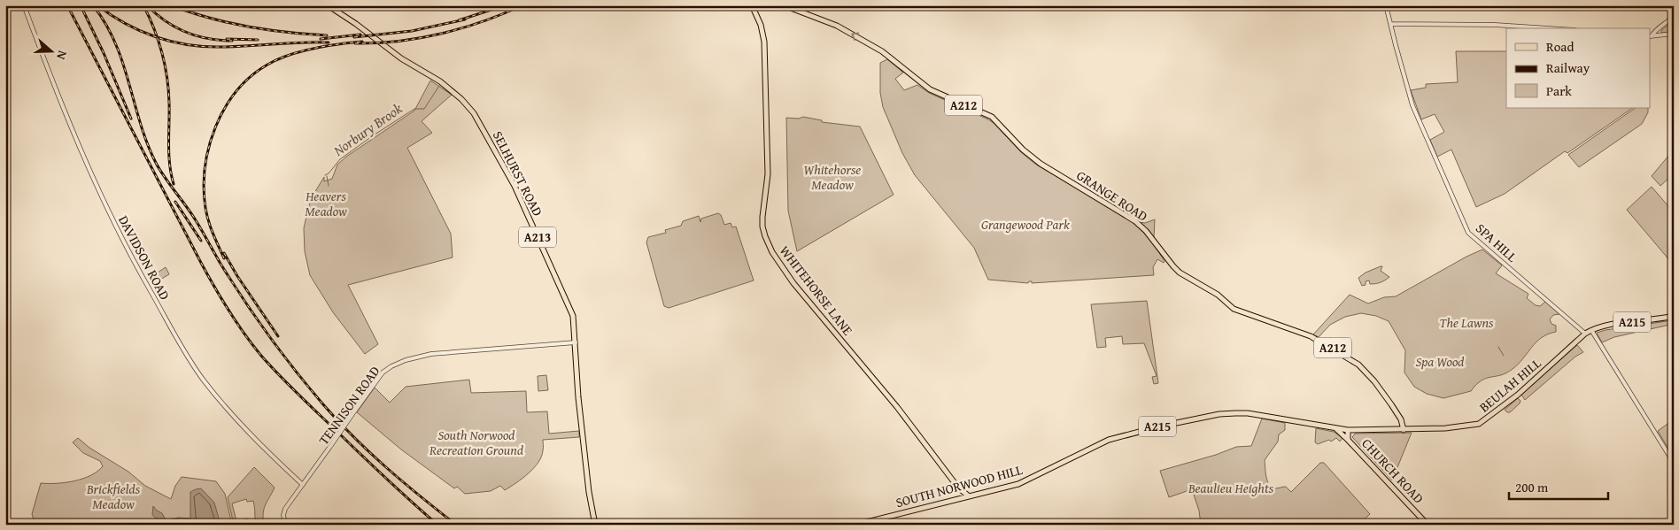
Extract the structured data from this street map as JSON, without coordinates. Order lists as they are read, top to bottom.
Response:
{
  "streets": {
    "main road": [
      "A212",
      "SELHURST ROAD",
      "GRANGE ROAD",
      "A213",
      "WHITEHORSE LANE",
      "A215",
      "BEULAH HILL",
      "CHURCH ROAD",
      "SOUTH NORWOOD HILL"
    ],
    "street": ["SPA HILL", "DAVIDSON ROAD", "TENNISON ROAD"]
  },
  "crossings": [
    ["SELHURST ROAD", "TENNISON ROAD"],
    ["GRANGE ROAD", "BEULAH HILL"],
    ["SPA HILL", "BEULAH HILL"],
    ["DAVIDSON ROAD", "TENNISON ROAD"],
    ["WHITEHORSE LANE", "SOUTH NORWOOD HILL"],
    ["BEULAH HILL", "CHURCH ROAD"],
    ["BEULAH HILL", "SOUTH NORWOOD HILL"],
    ["CHURCH ROAD", "SOUTH NORWOOD HILL"]
  ],
  "one_way": ["GRANGE ROAD"],
  "water": ["Norbury Brook"],
  "parks": [
    "Whitehorse Meadow",
    "Heavers Meadow",
    "Grangewood Park",
    "The Lawns",
    "Spa Wood",
    "South Norwood Recreation Ground",
    "Beaulieu Heights",
    "Brickfields Meadow"
  ],
  "legend": ["Road", "Railway", "Park"],
  "scale_bar": "200 m",
  "north": "right"
}
